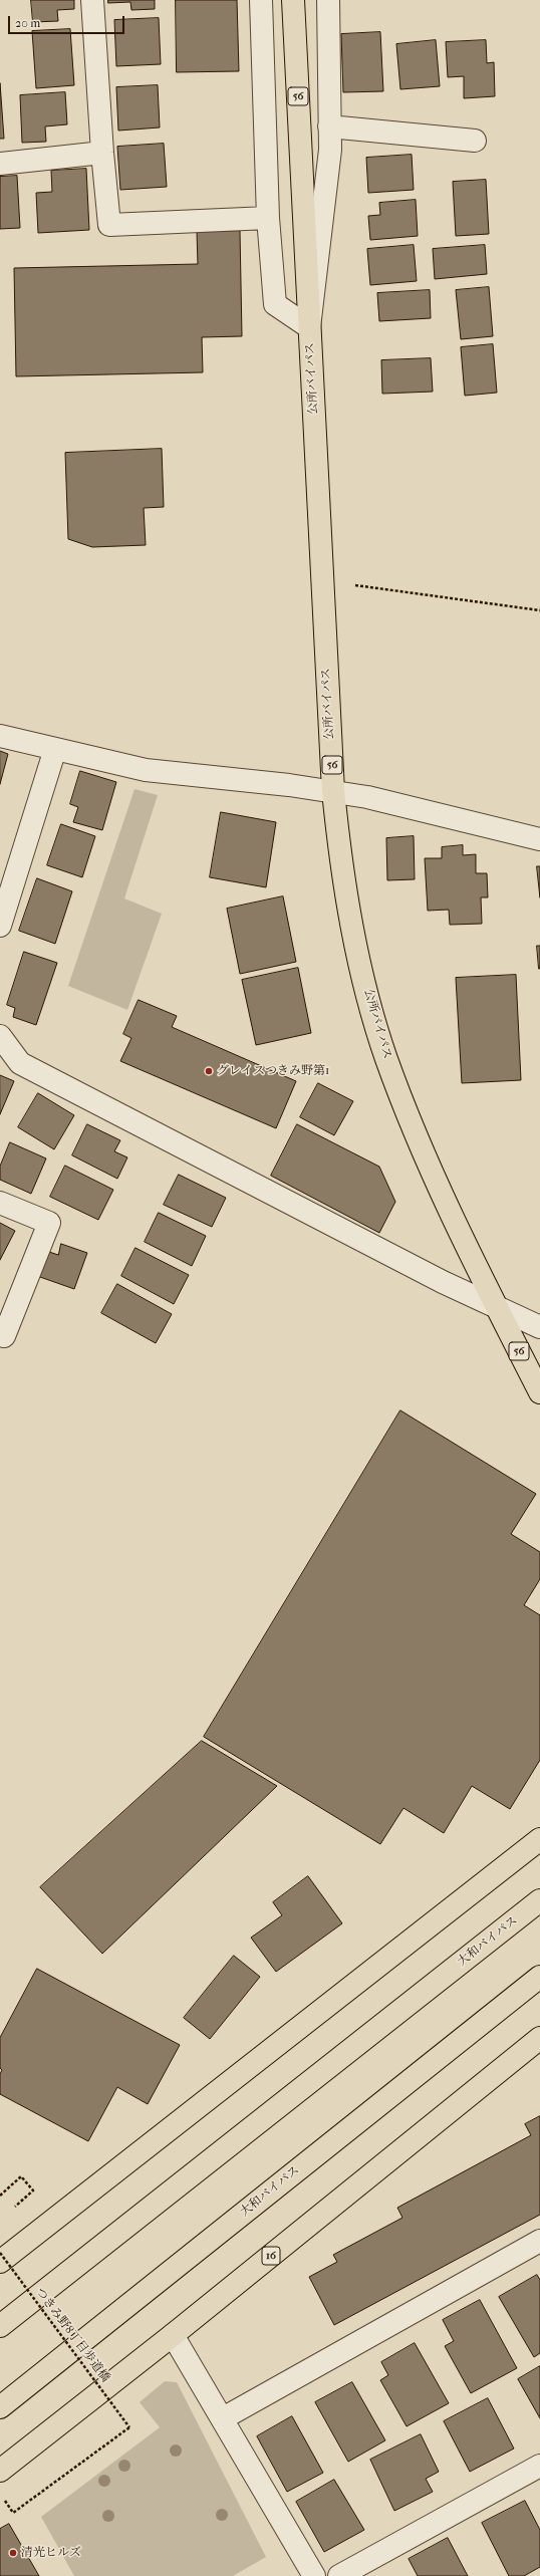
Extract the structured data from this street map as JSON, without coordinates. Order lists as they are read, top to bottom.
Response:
{
  "streets": {
    "main road": [
      "56",
      "公所バイパス",
      "大和バイパス",
      "16"
    ],
    "path": ["つきみ野8丁目歩道橋"]
  },
  "places": ["グレイスつきみ野第1", "清光ヒルズ"],
  "scale_bar": "20 m"
}
